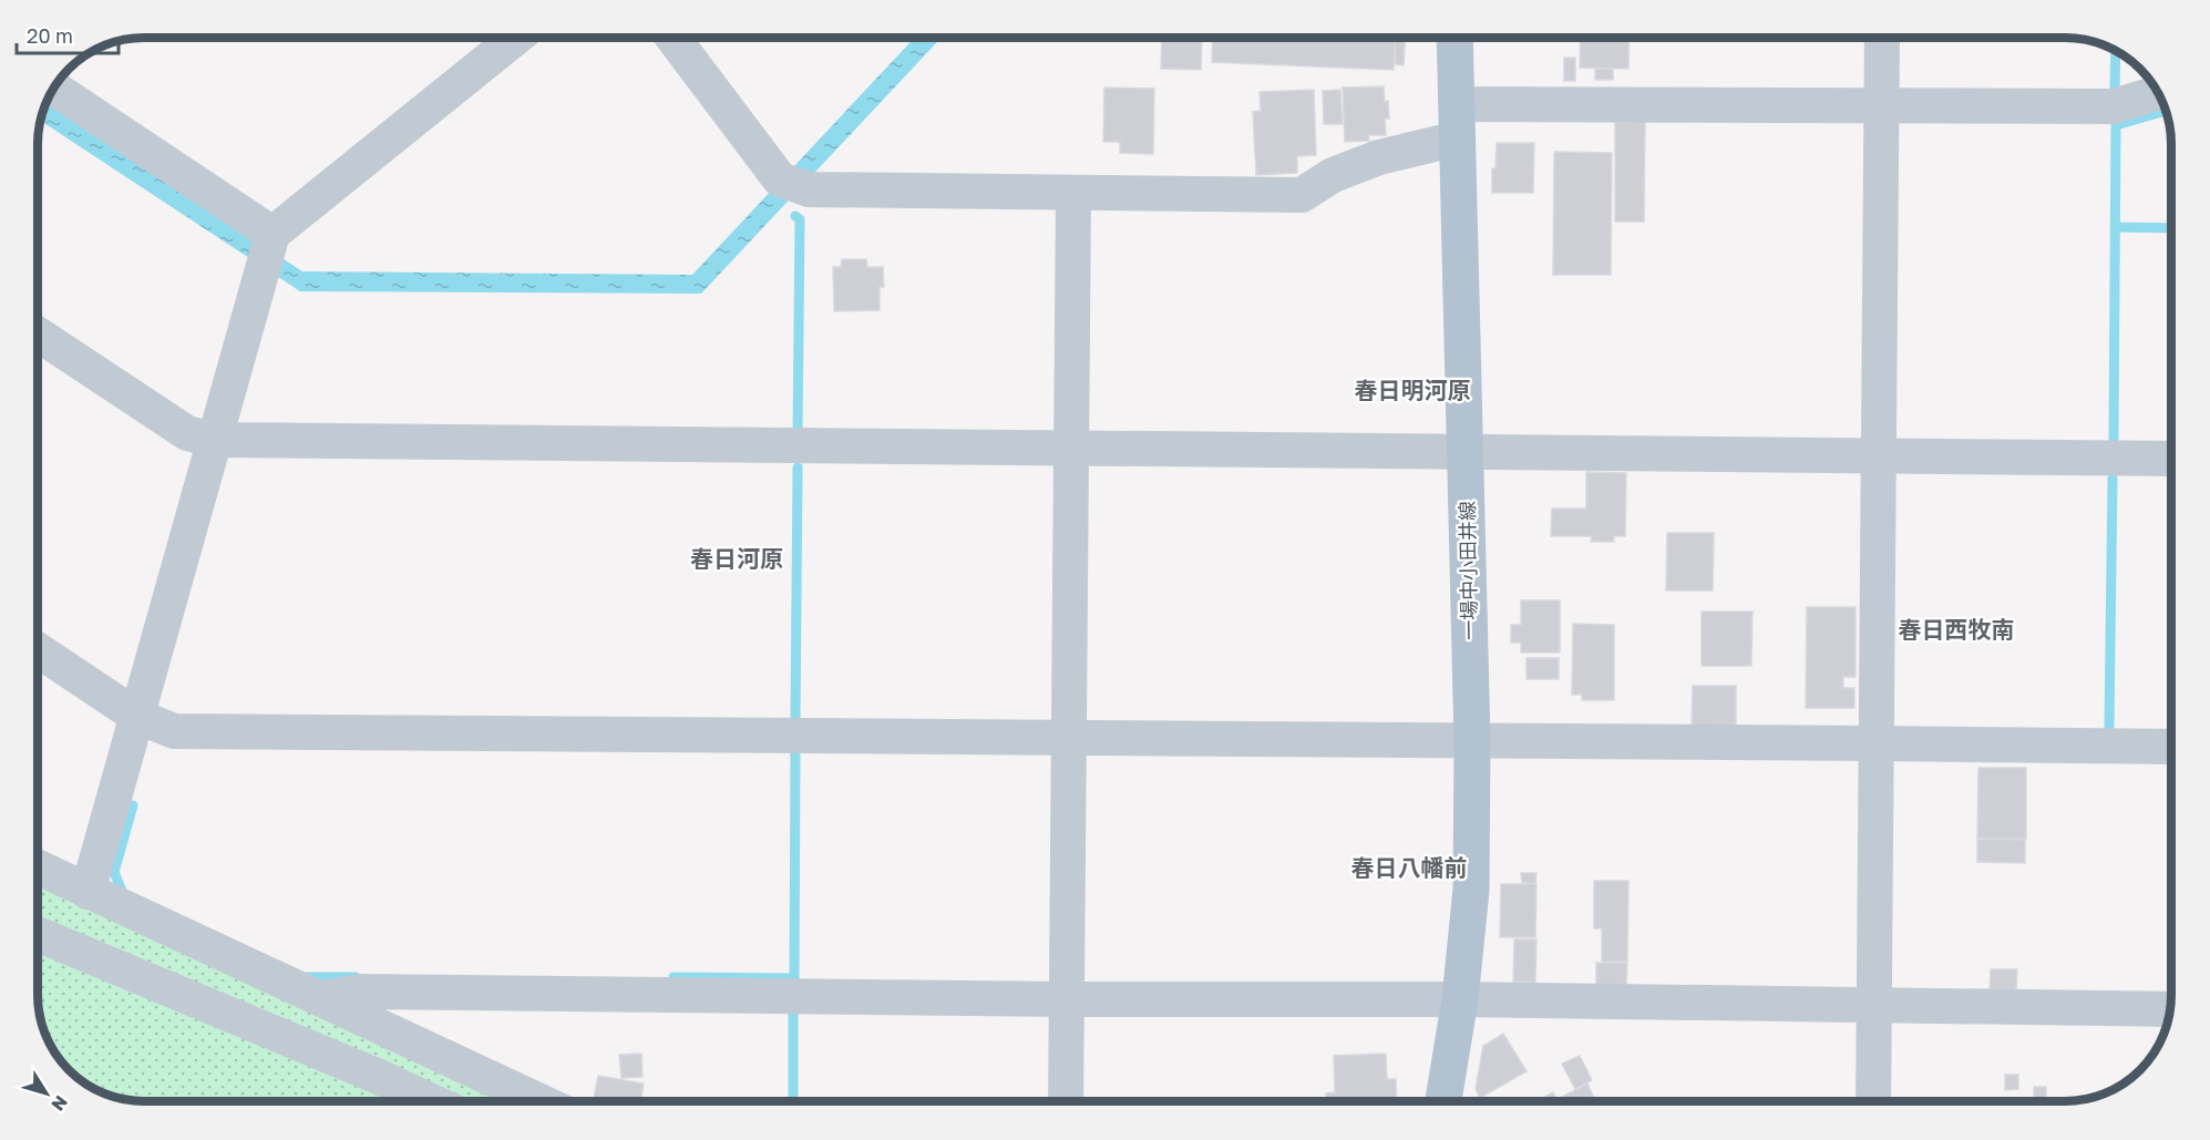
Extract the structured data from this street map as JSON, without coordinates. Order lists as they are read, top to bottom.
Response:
{
  "streets": {
    "main road": ["一場中小田井線"]
  },
  "districts": [
    "春日明河原",
    "春日河原",
    "春日西牧南",
    "春日八幡前"
  ],
  "scale_bar": "20 m",
  "north": "bottom right"
}
